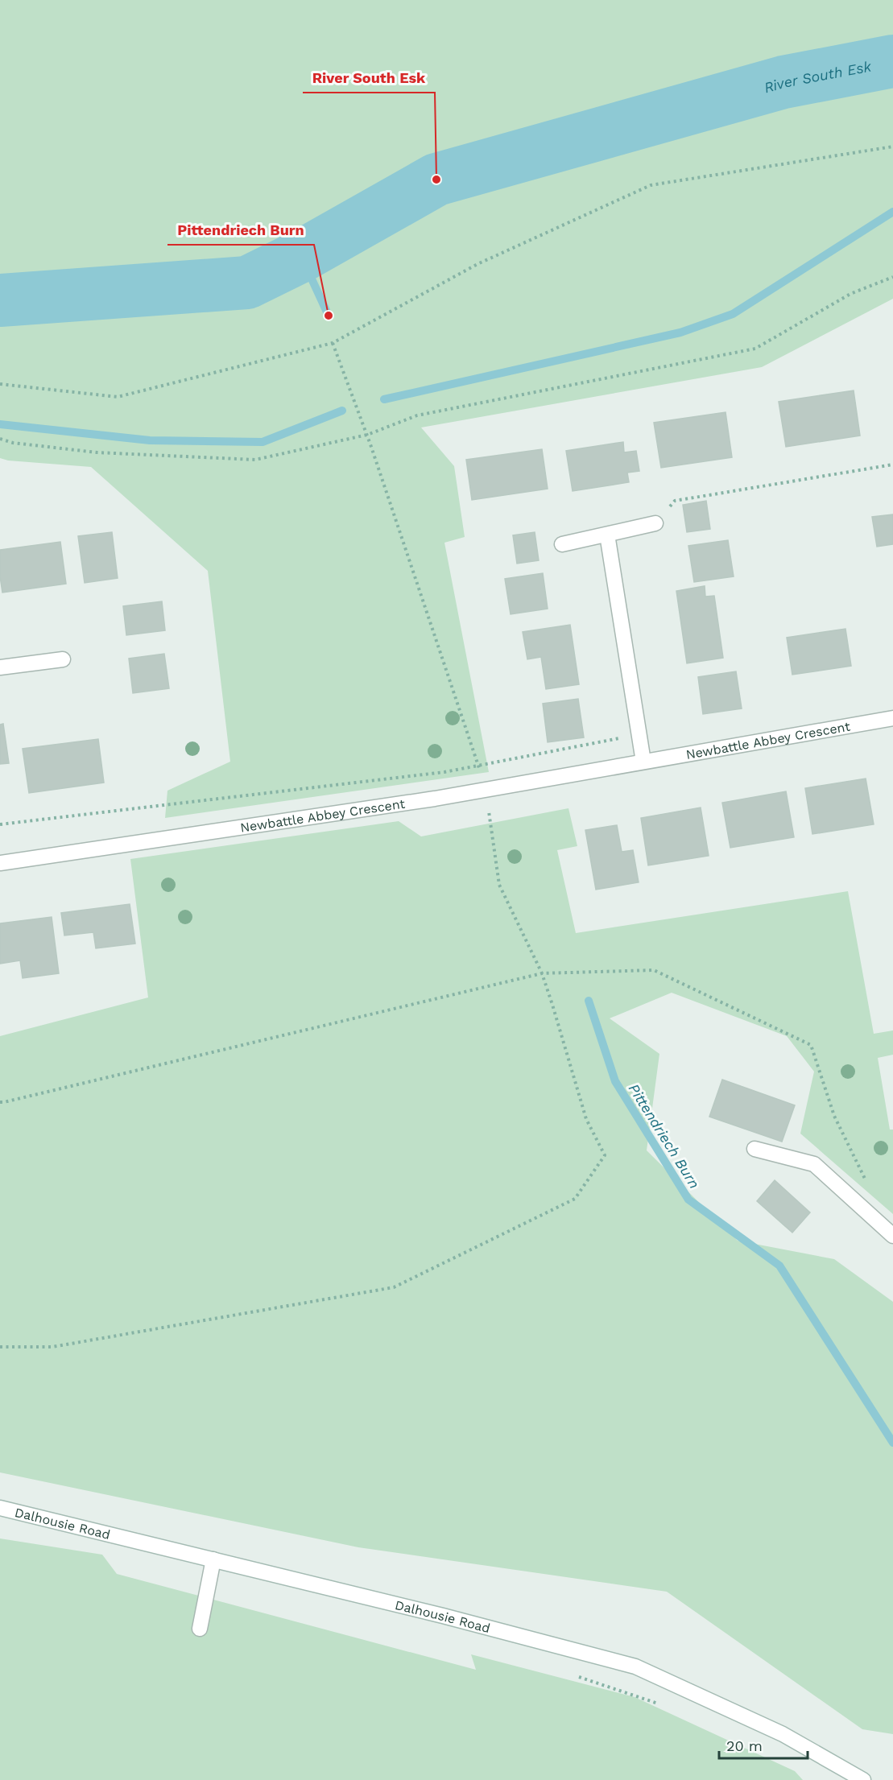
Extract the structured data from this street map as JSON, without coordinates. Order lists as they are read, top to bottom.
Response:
{
  "streets": {
    "street": ["Newbattle Abbey Crescent", "Dalhousie Road"]
  },
  "water": ["River South Esk", "Pittendriech Burn"],
  "places": ["River South Esk", "Pittendriech Burn"],
  "scale_bar": "20 m"
}
